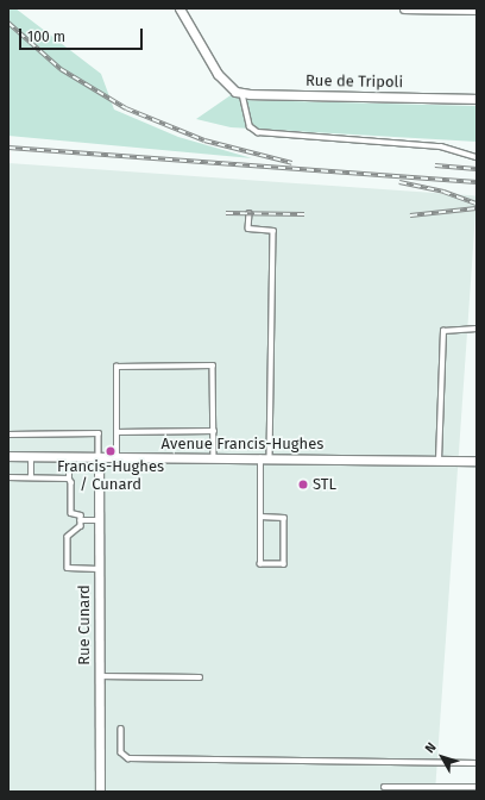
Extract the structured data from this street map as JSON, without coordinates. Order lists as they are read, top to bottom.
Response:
{
  "streets": {
    "street": ["Rue de Tripoli", "Avenue Francis-Hughes", "Rue Cunard"]
  },
  "crossings": [
    ["Avenue Francis-Hughes", "Rue Cunard"]
  ],
  "places": ["Francis-Hughes / Cunard", "STL"],
  "scale_bar": "100 m",
  "north": "top left"
}
